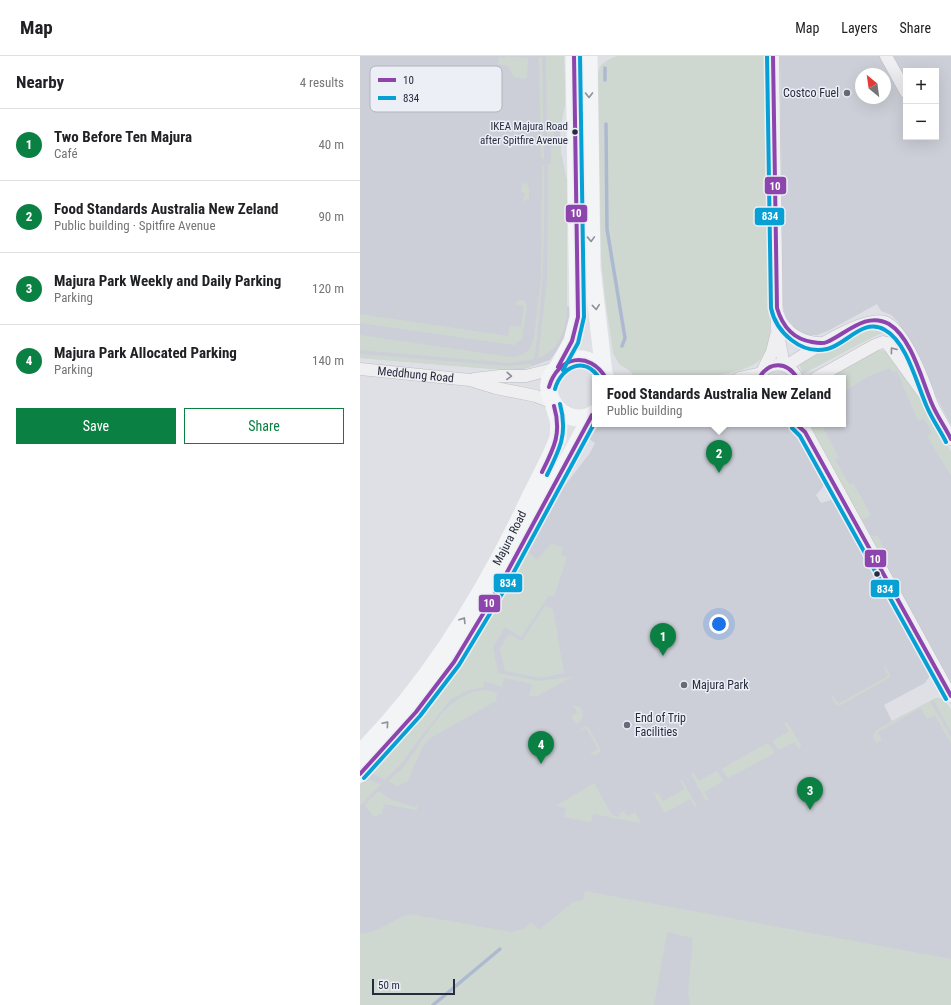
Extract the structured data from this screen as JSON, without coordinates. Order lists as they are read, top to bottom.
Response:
{
  "streets": {
    "main road": ["Majura Road"],
    "street": ["Meddhung Road"]
  },
  "crossings": [
    ["Meddhung Road", "Majura Road"]
  ],
  "places": [
    "Costco Fuel",
    "IKEA Majura Road after Spitfire Avenue",
    "Majura Park",
    "End of Trip Facilities"
  ],
  "lines": ["transit line 10", "transit line 834"],
  "legend": ["10", "834"],
  "scale_bar": "50 m",
  "north": "top left",
  "page": {
    "header": "Map",
    "nav": ["Map", "Layers", "Share"],
    "heading": ["Nearby", "4 results"],
    "map_buttons": ["+", "−"],
    "list": [
      {
        "mark": "1",
        "name": "Two Before Ten Majura",
        "note": "Café",
        "value": "40 m"
      },
      {
        "mark": "2",
        "name": "Food Standards Australia New Zeland",
        "note": "Public building · Spitfire Avenue",
        "value": "90 m"
      },
      {
        "mark": "3",
        "name": "Majura Park Weekly and Daily Parking",
        "note": "Parking",
        "value": "120 m"
      },
      {
        "mark": "4",
        "name": "Majura Park Allocated Parking",
        "note": "Parking",
        "value": "140 m"
      }
    ],
    "popup": ["Food Standards Australia New Zeland", "Public building"],
    "buttons": ["Save", "Share"],
    "pins": [
      "2",
      "1",
      "4",
      "3"
    ],
    "scale": "50 m"
  }
}
